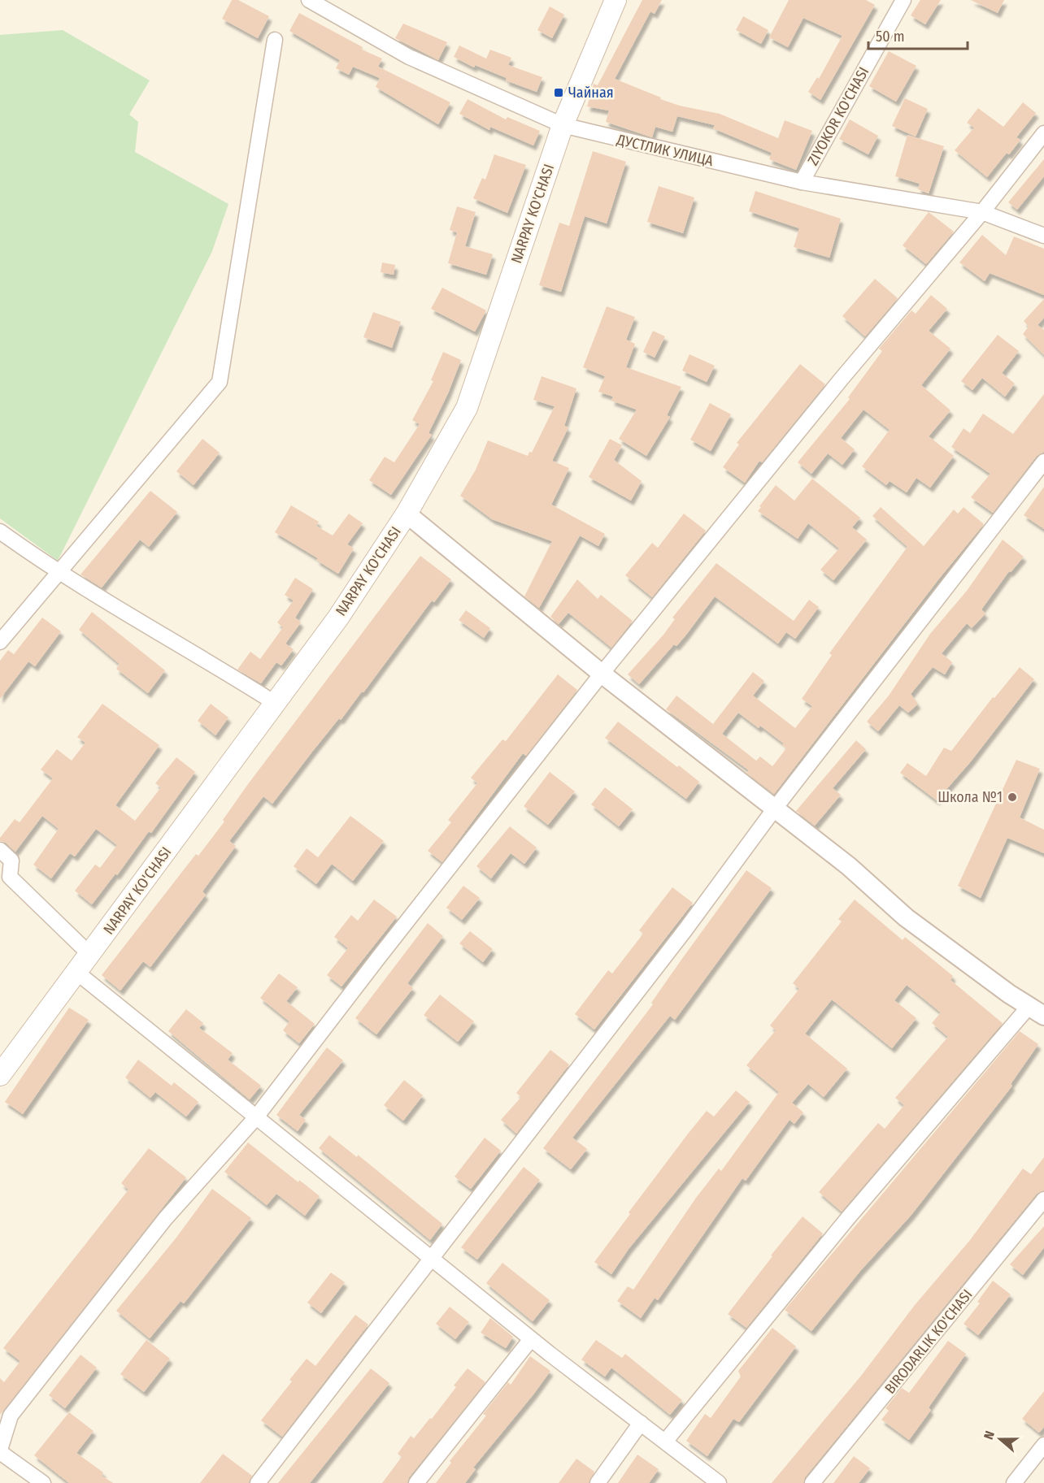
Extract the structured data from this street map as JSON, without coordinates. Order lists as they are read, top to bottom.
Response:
{
  "streets": {
    "main road": ["NARPAY KO'CHASI"],
    "street": ["ZIYOKOR KO'CHASI", "ДУСТЛИК УЛИЦА", "BIRODARLIK KO'CHASI"]
  },
  "crossings": [
    ["ZIYOKOR KO'CHASI", "ДУСТЛИК УЛИЦА"],
    ["ДУСТЛИК УЛИЦА", "NARPAY KO'CHASI"]
  ],
  "places": {
    "transit": ["Чайная"],
    "other": ["Школа №1"]
  },
  "scale_bar": "50 m",
  "north": "left"
}
